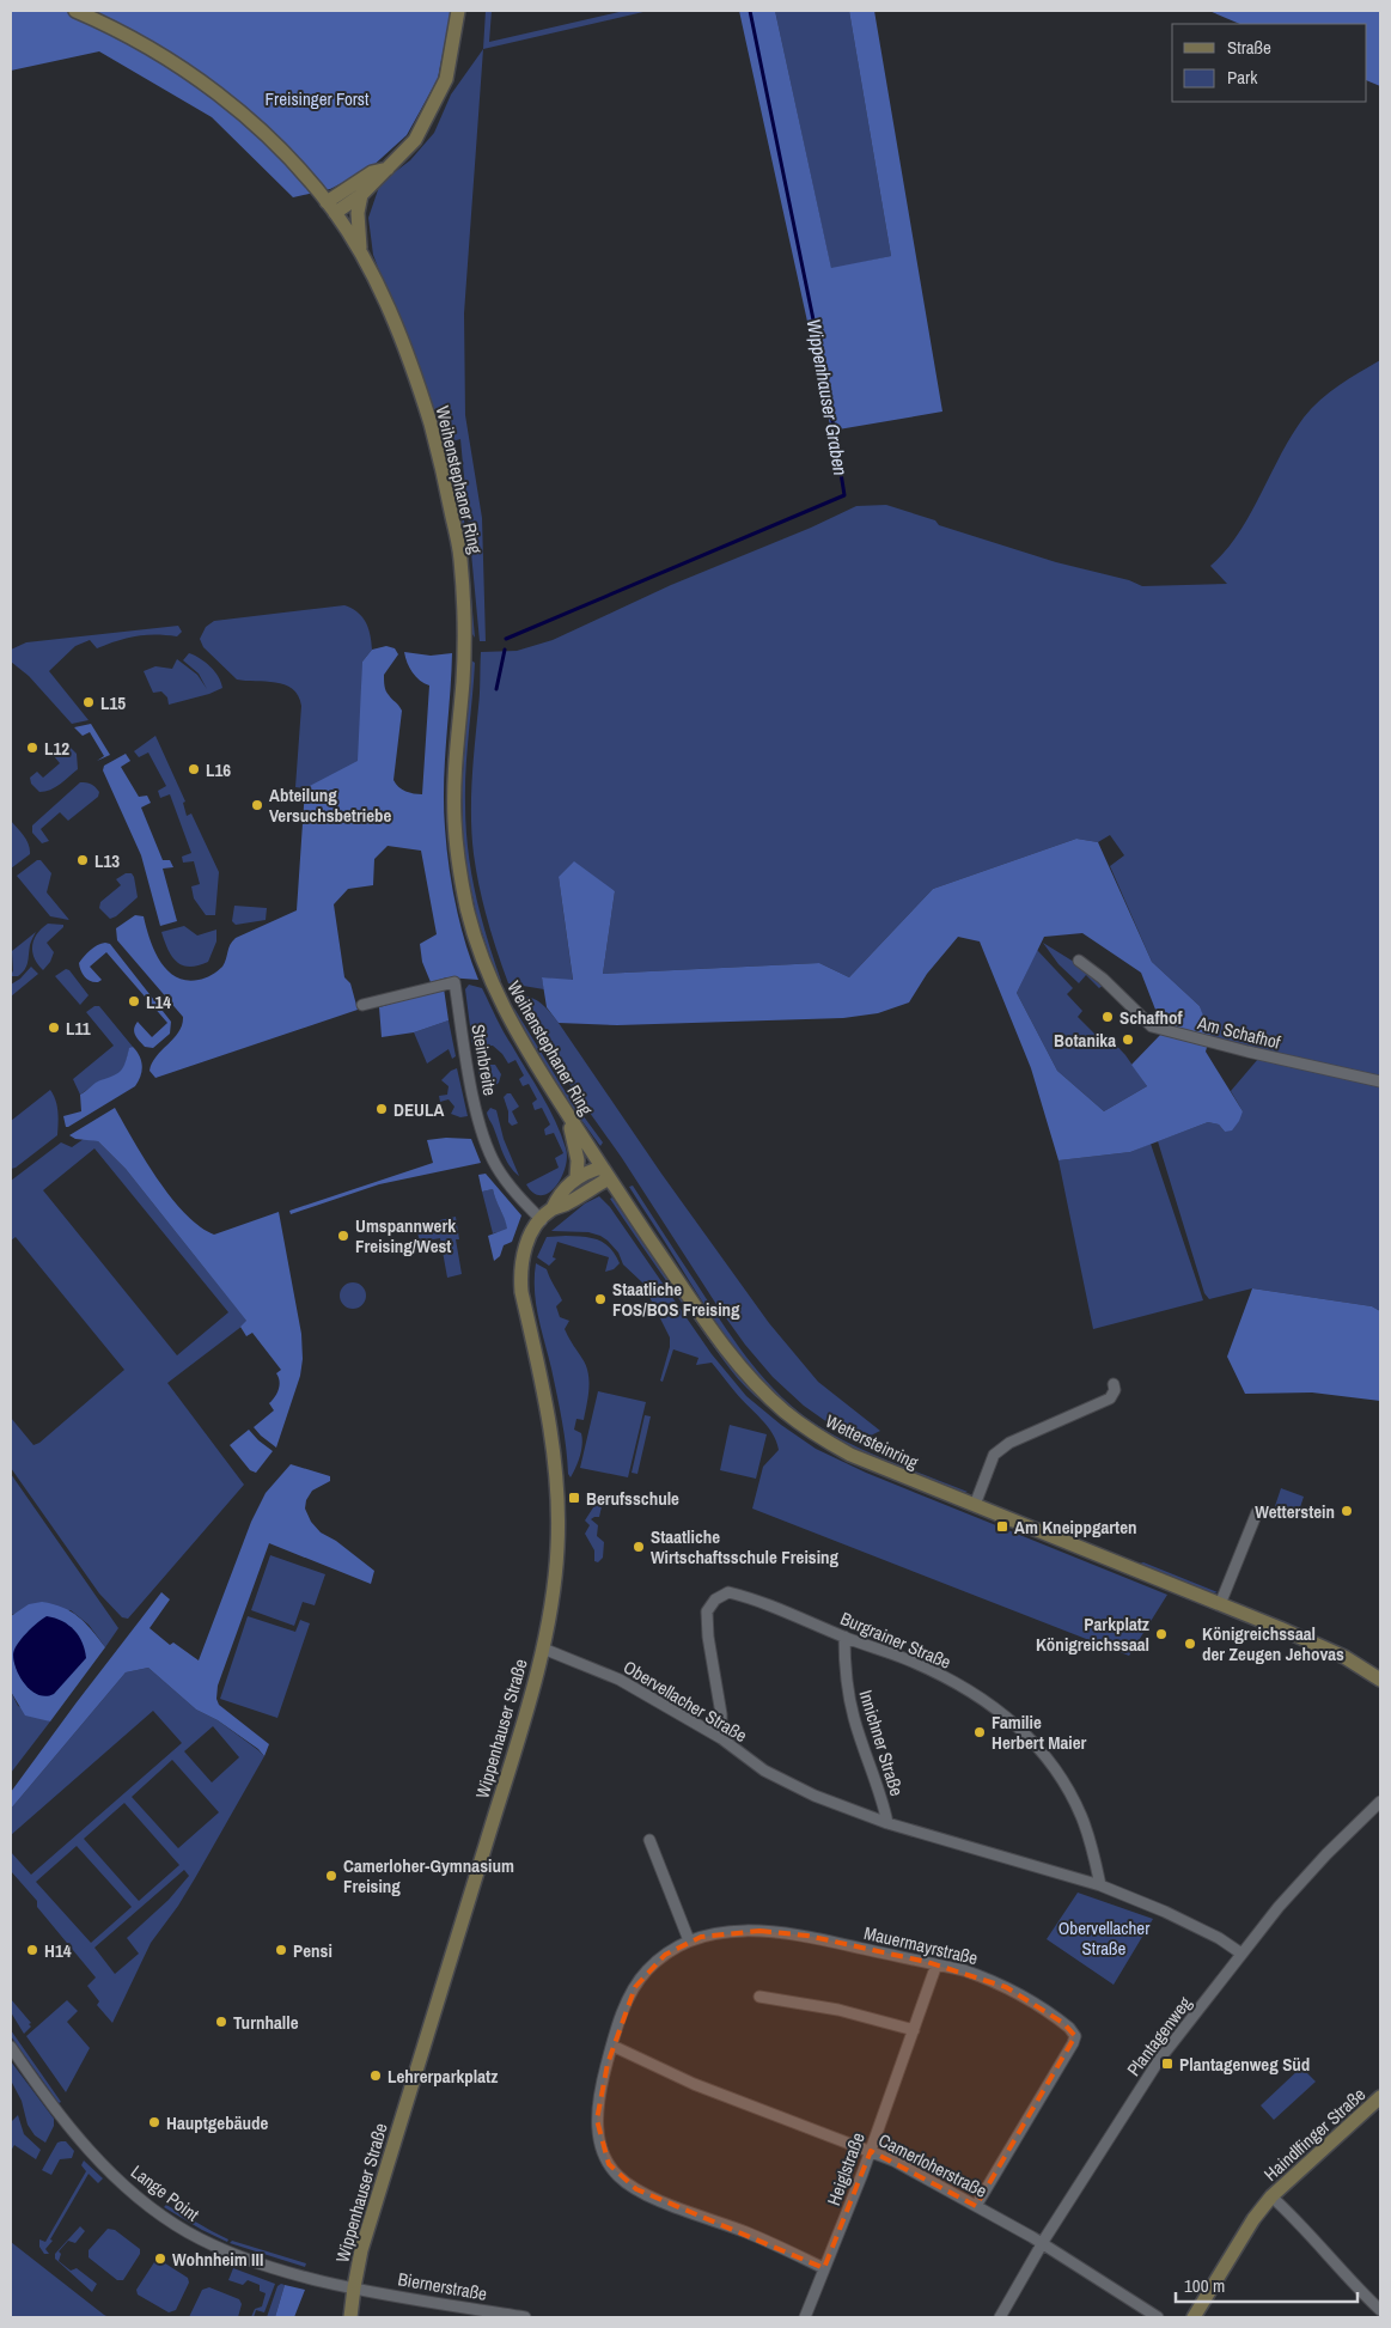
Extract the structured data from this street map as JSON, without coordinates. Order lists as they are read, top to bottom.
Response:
{
  "streets": {
    "main road": [
      "Weihenstephaner Ring",
      "Wettersteinring",
      "Wippenhauser Straße",
      "Haindlfinger Straße"
    ],
    "street": [
      "Am Schafhof",
      "Steinbreite",
      "Burgrainer Straße",
      "Obervellacher Straße",
      "Innichner Straße",
      "Mauermayrstraße",
      "Plantagenweg",
      "Camerloherstraße",
      "Heiglstraße",
      "Lange Point",
      "Biernerstraße"
    ]
  },
  "crossings": [
    ["Weihenstephaner Ring", "Wettersteinring"],
    ["Weihenstephaner Ring", "Wippenhauser Straße"],
    ["Steinbreite", "Wippenhauser Straße"],
    ["Wettersteinring", "Wippenhauser Straße"],
    ["Burgrainer Straße", "Obervellacher Straße"],
    ["Burgrainer Straße", "Innichner Straße"],
    ["Obervellacher Straße", "Wippenhauser Straße"],
    ["Obervellacher Straße", "Innichner Straße"],
    ["Obervellacher Straße", "Plantagenweg"],
    ["Wippenhauser Straße", "Lange Point"],
    ["Wippenhauser Straße", "Biernerstraße"],
    ["Mauermayrstraße", "Camerloherstraße"],
    ["Mauermayrstraße", "Heiglstraße"],
    ["Plantagenweg", "Camerloherstraße"],
    ["Camerloherstraße", "Heiglstraße"],
    ["Lange Point", "Biernerstraße"]
  ],
  "water": ["Wippenhauser Graben"],
  "parks": ["Freisinger Forst", "Obervellacher Straße"],
  "places": {
    "other": [
      "L15",
      "L12",
      "L16",
      "Abteilung Versuchsbetriebe",
      "L13",
      "L14",
      "Schafhof",
      "L11",
      "Botanika",
      "DEULA",
      "Umspannwerk Freising/West",
      "Staatliche FOS/BOS Freising",
      "Wetterstein",
      "Staatliche Wirtschaftsschule Freising",
      "Parkplatz Königreichssaal",
      "Königreichssaal der Zeugen Jehovas",
      "Familie Herbert Maier",
      "Camerloher-Gymnasium Freising",
      "H14",
      "Pensi",
      "Turnhalle",
      "Lehrerparkplatz",
      "Hauptgebäude",
      "Wohnheim III"
    ],
    "transit": ["Berufsschule", "Am Kneippgarten", "Plantagenweg Süd"]
  },
  "legend": ["Straße", "Park"],
  "scale_bar": "100 m"
}
